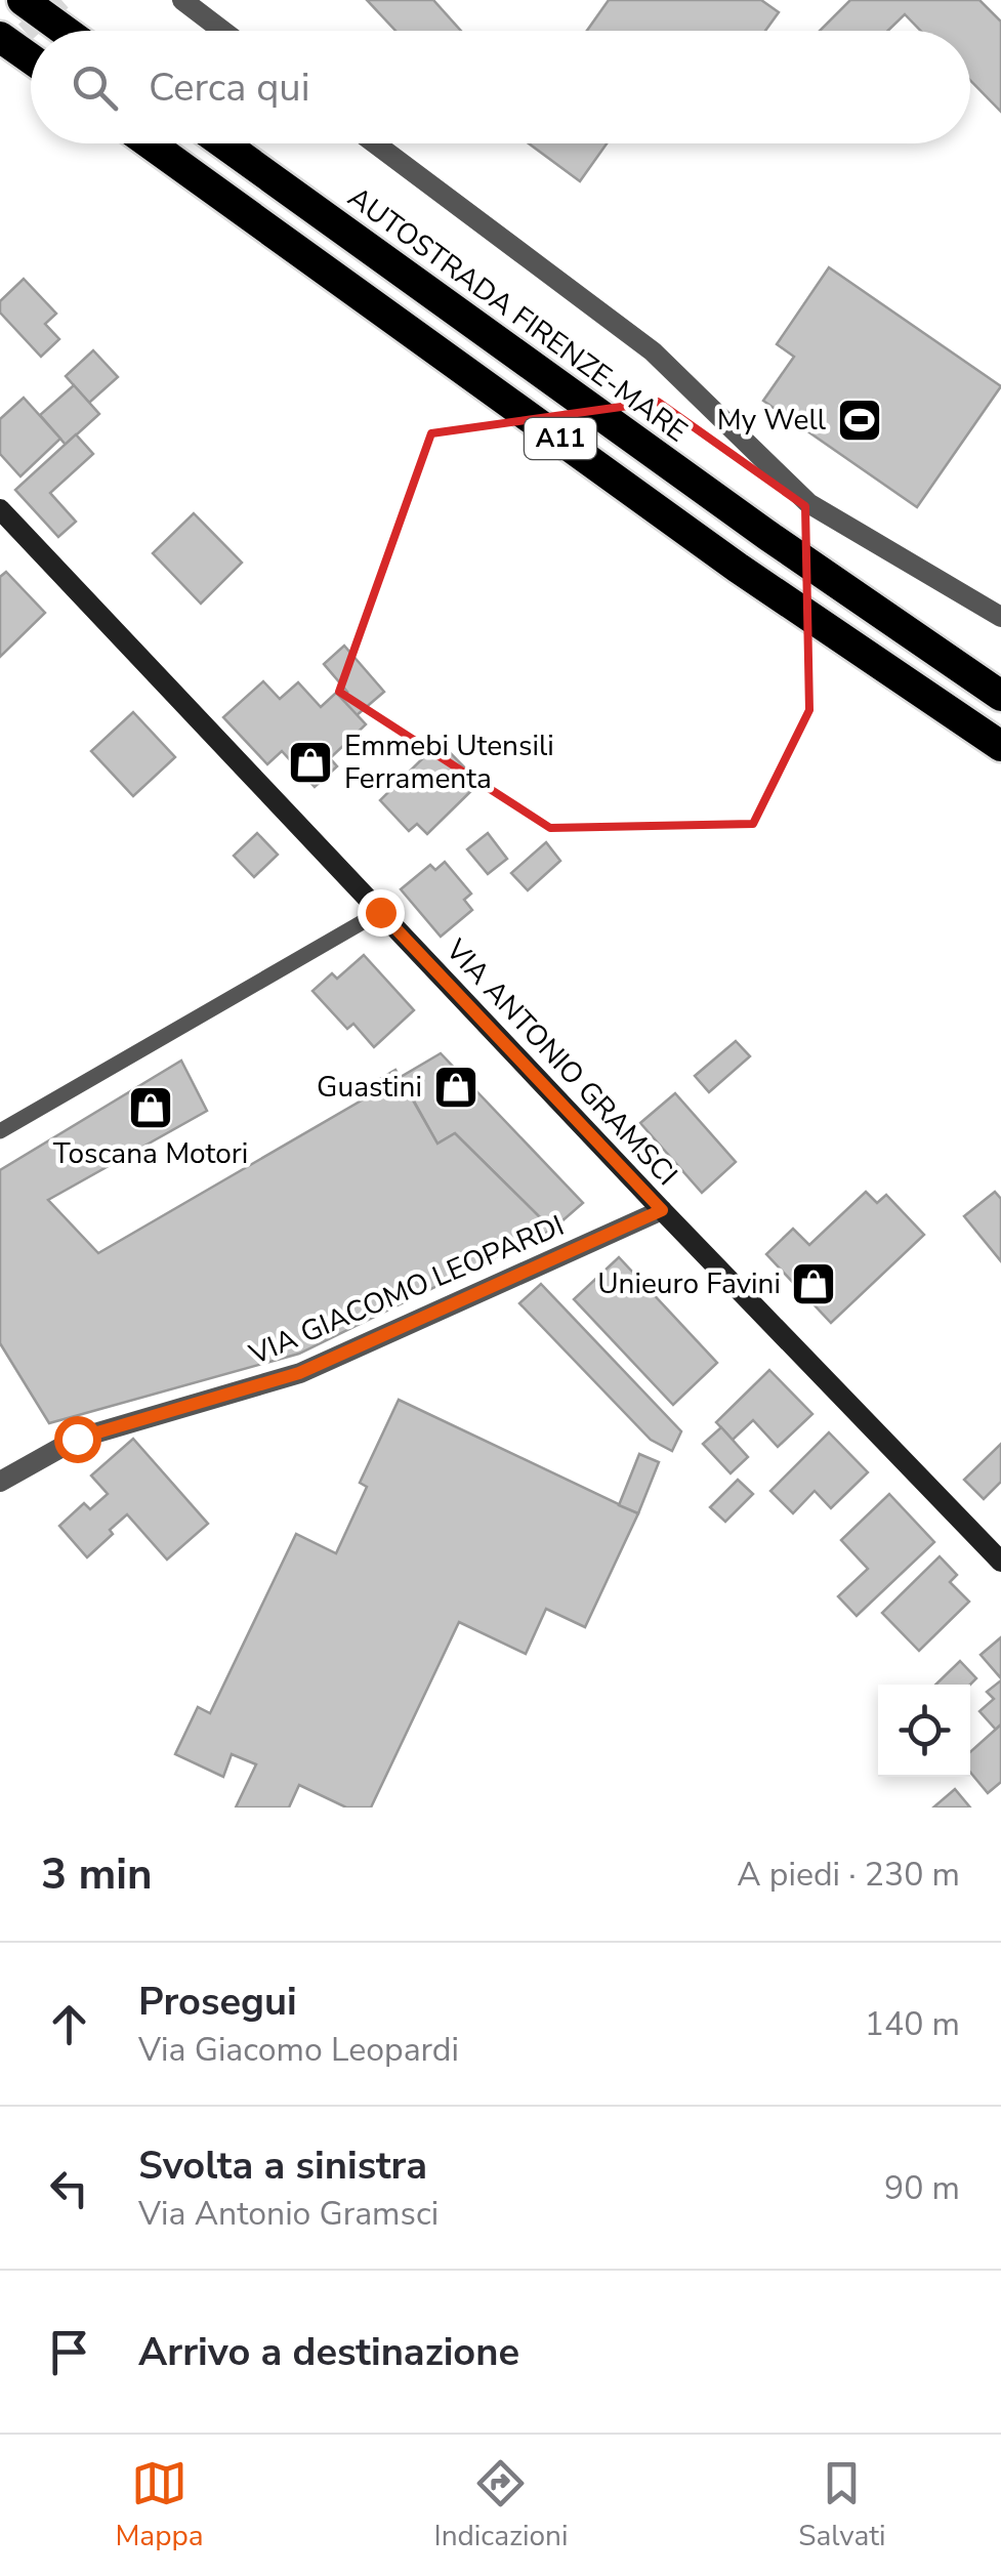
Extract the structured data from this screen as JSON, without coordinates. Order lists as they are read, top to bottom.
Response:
{
  "streets": {
    "highway": ["AUTOSTRADA FIRENZE-MARE", "A11"],
    "street": ["VIA ANTONIO GRAMSCI", "VIA GIACOMO LEOPARDI"]
  },
  "crossings": [
    ["VIA ANTONIO GRAMSCI", "VIA GIACOMO LEOPARDI"]
  ],
  "places": {
    "sports": ["My Well"],
    "shop": [
      "Emmebi Utensili Ferramenta",
      "Guastini",
      "Toscana Motori",
      "Unieuro Favini"
    ]
  },
  "page": {
    "search": "Cerca qui",
    "heading": ["3 min", "A piedi · 230 m"],
    "list": [
      ["Prosegui", "Via Giacomo Leopardi", "140 m"],
      ["Svolta a sinistra", "Via Antonio Gramsci", "90 m"],
      "Arrivo a destinazione"
    ],
    "nav": ["Mappa", "Indicazioni", "Salvati"]
  }
}
